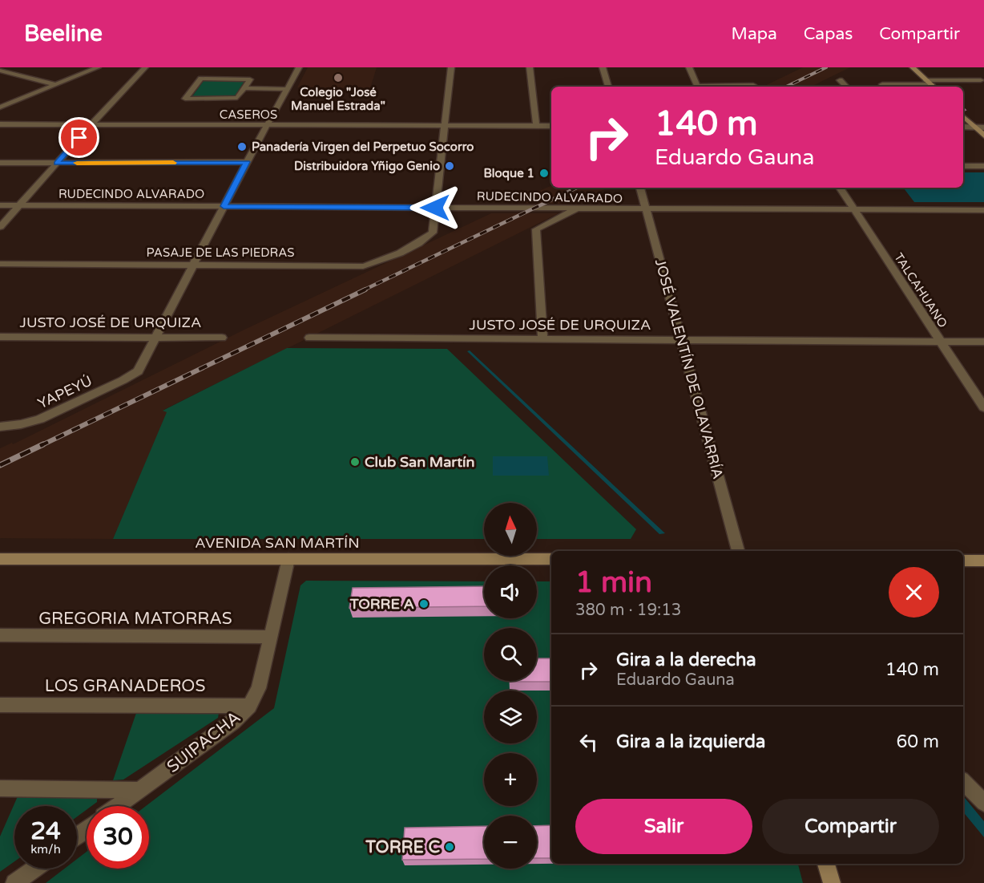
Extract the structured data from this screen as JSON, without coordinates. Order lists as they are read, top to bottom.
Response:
{
  "streets": {
    "main road": ["AVENIDA SAN MARTÍN"],
    "street": [
      "CASEROS",
      "RUDECINDO ALVARADO",
      "PASAJE DE LAS PIEDRAS",
      "TALCAHUANO",
      "JUSTO JOSÉ DE URQUIZA",
      "JOSÉ VALENTÍN DE OLAVARRÍA",
      "YAPEYÚ",
      "GREGORIA MATORRAS",
      "LOS GRANADEROS",
      "SUIPACHA"
    ]
  },
  "crossings": [
    ["RUDECINDO ALVARADO", "PASAJE DE LAS PIEDRAS"],
    ["RUDECINDO ALVARADO", "TALCAHUANO"],
    ["RUDECINDO ALVARADO", "JOSÉ VALENTÍN DE OLAVARRÍA"],
    ["TALCAHUANO", "JUSTO JOSÉ DE URQUIZA"],
    ["JUSTO JOSÉ DE URQUIZA", "JOSÉ VALENTÍN DE OLAVARRÍA"],
    ["JUSTO JOSÉ DE URQUIZA", "YAPEYÚ"],
    ["AVENIDA SAN MARTÍN", "SUIPACHA"],
    ["GREGORIA MATORRAS", "SUIPACHA"],
    ["LOS GRANADEROS", "SUIPACHA"]
  ],
  "places": [
    "Colegio \"José Manuel Estrada\"",
    "Panadería Virgen del Perpetuo Socorro",
    "Distribuidora Yñigo Genio",
    "Bloque 1",
    "Club San Martín",
    "TORRE A",
    "TORRE C"
  ],
  "north": "top",
  "page": {
    "header": "Beeline",
    "nav": ["Mapa", "Capas", "Compartir"],
    "turn": ["140 m", "Eduardo Gauna"],
    "map_buttons": ["+", "−"],
    "heading": ["1 min", "380 m · 19:13"],
    "list": [
      {
        "name": "Gira a la derecha",
        "note": "Eduardo Gauna",
        "value": "140 m"
      },
      {
        "name": "Gira a la izquierda",
        "value": "60 m"
      }
    ],
    "buttons": ["Salir", "Compartir"],
    "speed": "24 km/h",
    "limit": "30"
  }
}
